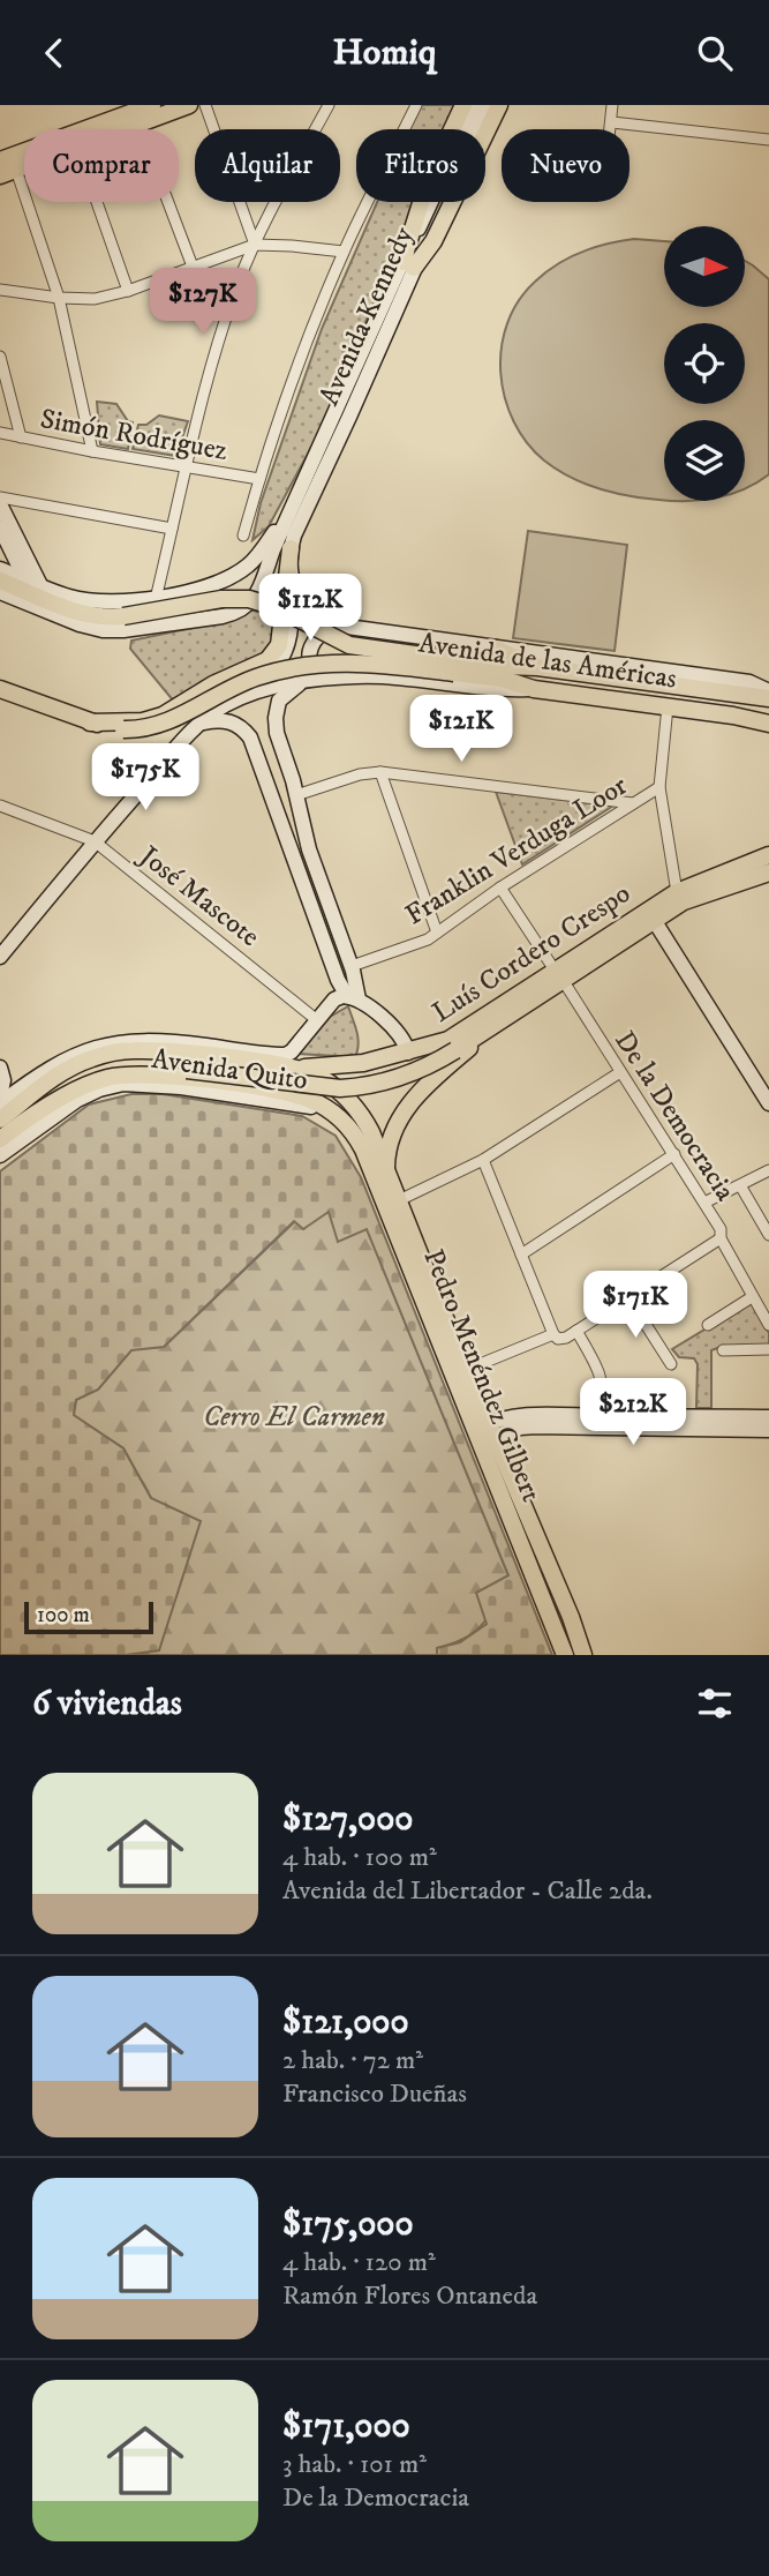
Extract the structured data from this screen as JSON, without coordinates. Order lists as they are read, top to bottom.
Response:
{
  "streets": {
    "main road": [
      "Avenida Kennedy",
      "Avenida de las Américas",
      "Luís Cordero Crespo",
      "Avenida Quito",
      "Pedro Menéndez Gilbert"
    ],
    "street": [
      "Simón Rodríguez",
      "Franklin Verduga Loor",
      "José Mascote",
      "De la Democracia"
    ]
  },
  "crossings": [
    ["Avenida Kennedy", "Avenida de las Américas"],
    ["Franklin Verduga Loor", "De la Democracia"],
    ["Luís Cordero Crespo", "Avenida Quito"],
    ["Luís Cordero Crespo", "De la Democracia"],
    ["Luís Cordero Crespo", "Pedro Menéndez Gilbert"],
    ["Avenida Quito", "Pedro Menéndez Gilbert"],
    ["De la Democracia", "Pedro Menéndez Gilbert"]
  ],
  "parks": ["Cerro El Carmen"],
  "scale_bar": "100 m",
  "north": "right",
  "page": {
    "header": "Homiq",
    "chip": [
      "Comprar",
      "Alquilar",
      "Filtros",
      "Nuevo"
    ],
    "price": [
      "$127K",
      "$112K",
      "$121K",
      "$175K",
      "$171K",
      "$212K"
    ],
    "scale": "100 m",
    "heading": "6 viviendas",
    "list": [
      {
        "name": "$127,000",
        "note": "4 hab. · 100 m² · Avenida del Libertador - Calle 2da."
      },
      {
        "name": "$121,000",
        "note": "2 hab. · 72 m² · Francisco Dueñas"
      },
      {
        "name": "$175,000",
        "note": "4 hab. · 120 m² · Ramón Flores Ontaneda"
      },
      {
        "name": "$171,000",
        "note": "3 hab. · 101 m² · De la Democracia"
      }
    ]
  }
}
